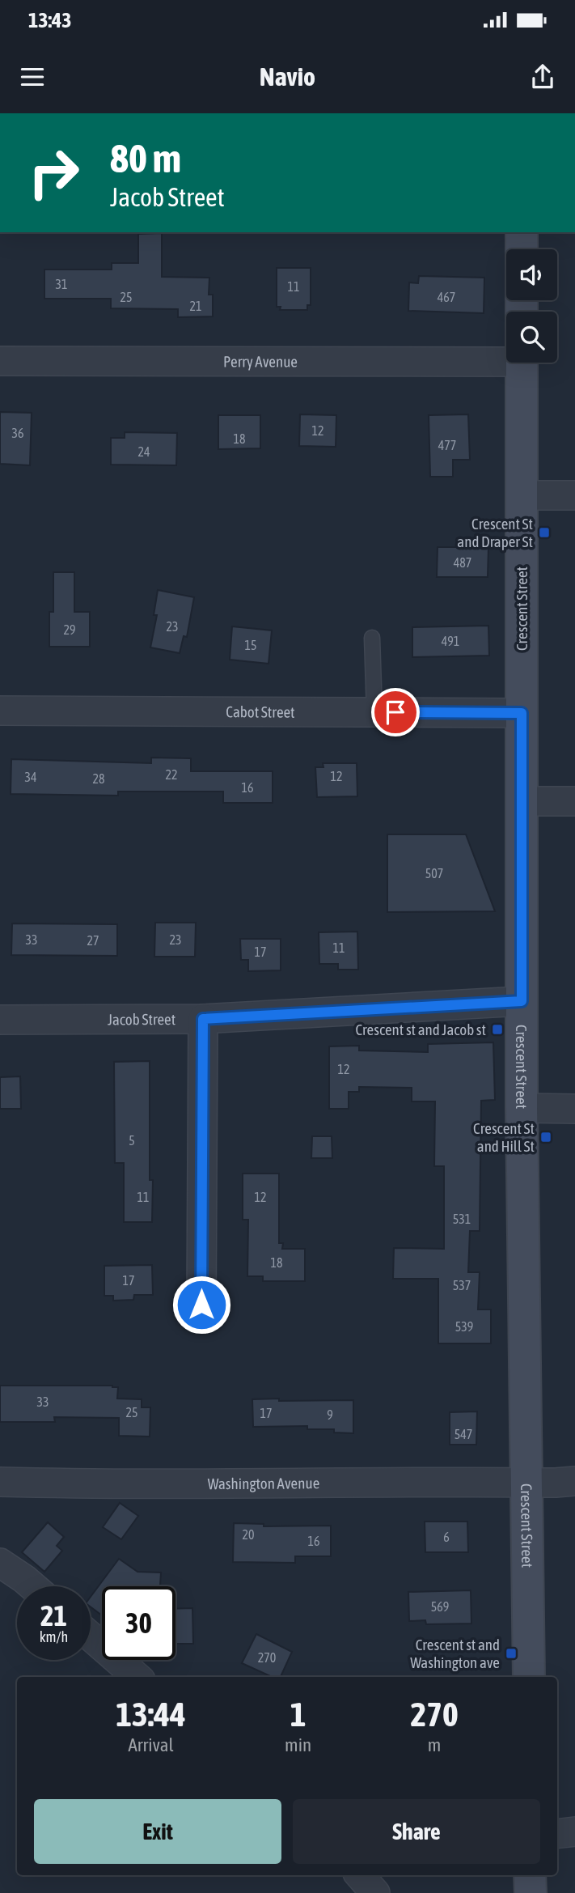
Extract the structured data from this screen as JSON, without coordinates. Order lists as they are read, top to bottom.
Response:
{
  "streets": {
    "main road": ["Crescent Street"],
    "street": [
      "Perry Avenue",
      "Cabot Street",
      "Jacob Street",
      "Washington Avenue"
    ]
  },
  "crossings": [
    ["Crescent Street", "Cabot Street"],
    ["Crescent Street", "Jacob Street"],
    ["Crescent Street", "Washington Avenue"]
  ],
  "places": {
    "transit": [
      "Crescent St and Draper St",
      "Crescent st and Jacob st",
      "Crescent St and Hill St",
      "Crescent st and Washington ave"
    ]
  },
  "house_numbers": [
    "31",
    "11",
    "25",
    "467",
    "21",
    "12",
    "36",
    "18",
    "477",
    "24",
    "487",
    "23",
    "29",
    "491",
    "15",
    "22",
    "12",
    "34",
    "28",
    "16",
    "507",
    "33",
    "23",
    "27",
    "11",
    "17",
    "12",
    "5",
    "11",
    "12",
    "531",
    "18",
    "17",
    "537",
    "539",
    "33",
    "25",
    "17",
    "9",
    "547",
    "20",
    "6",
    "16",
    "569",
    "270"
  ],
  "page": {
    "status": "13:43",
    "header": "Navio",
    "turn": ["80 m", "Jacob Street"],
    "speed": "21 km/h",
    "limit": "30",
    "eta": [
      "13:44",
      "Arrival",
      "1",
      "min",
      "270",
      "m"
    ],
    "buttons": ["Exit", "Share"]
  }
}
